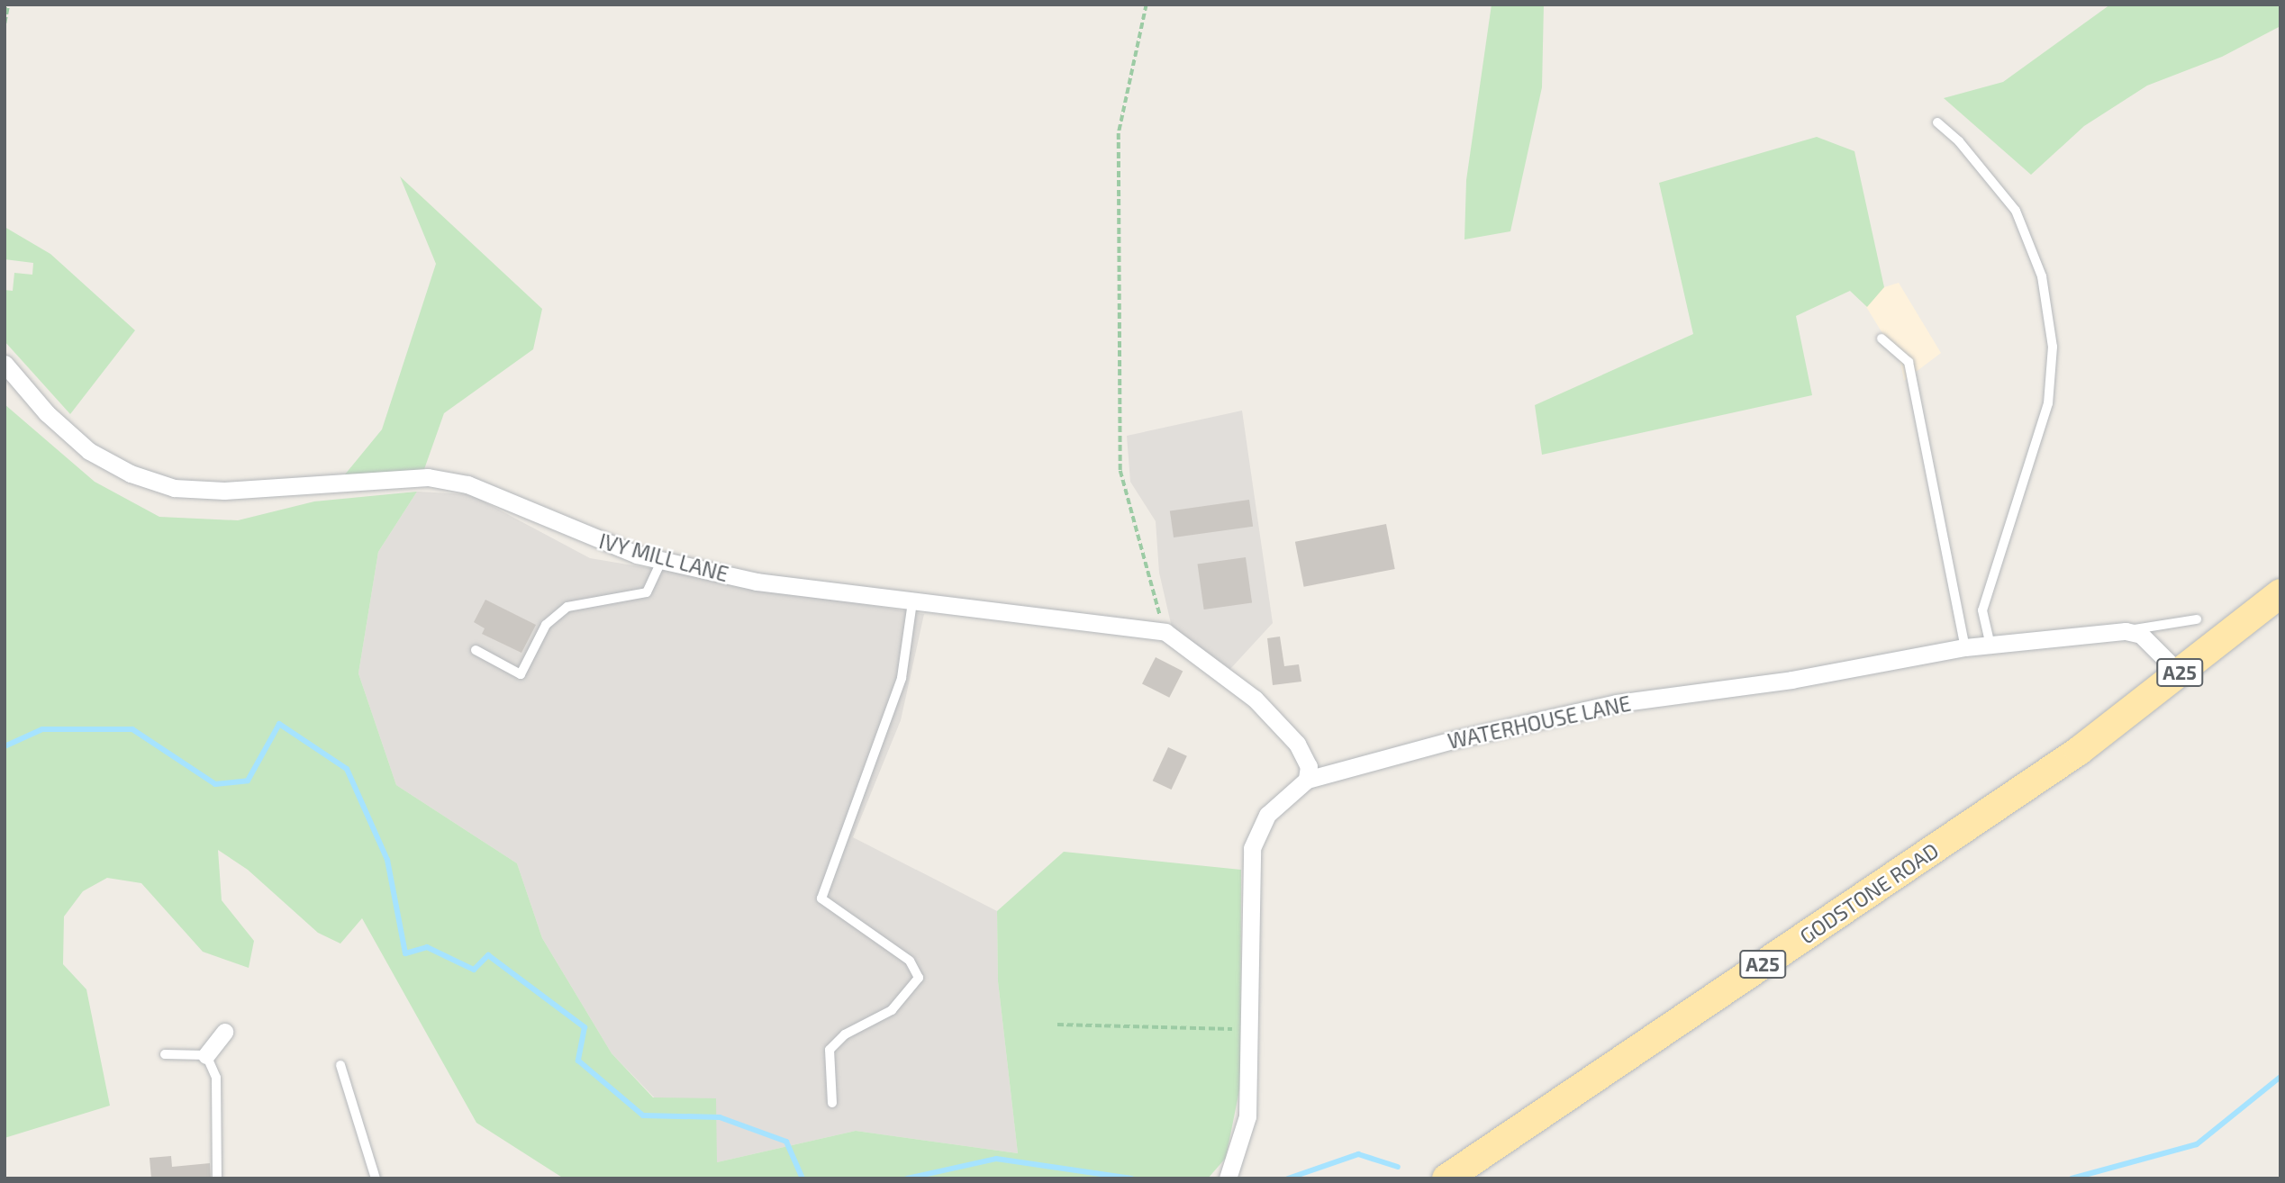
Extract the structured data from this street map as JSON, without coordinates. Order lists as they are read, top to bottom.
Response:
{
  "streets": {
    "main road": ["A25", "GODSTONE ROAD"],
    "street": ["IVY MILL LANE", "WATERHOUSE LANE"]
  }
}
